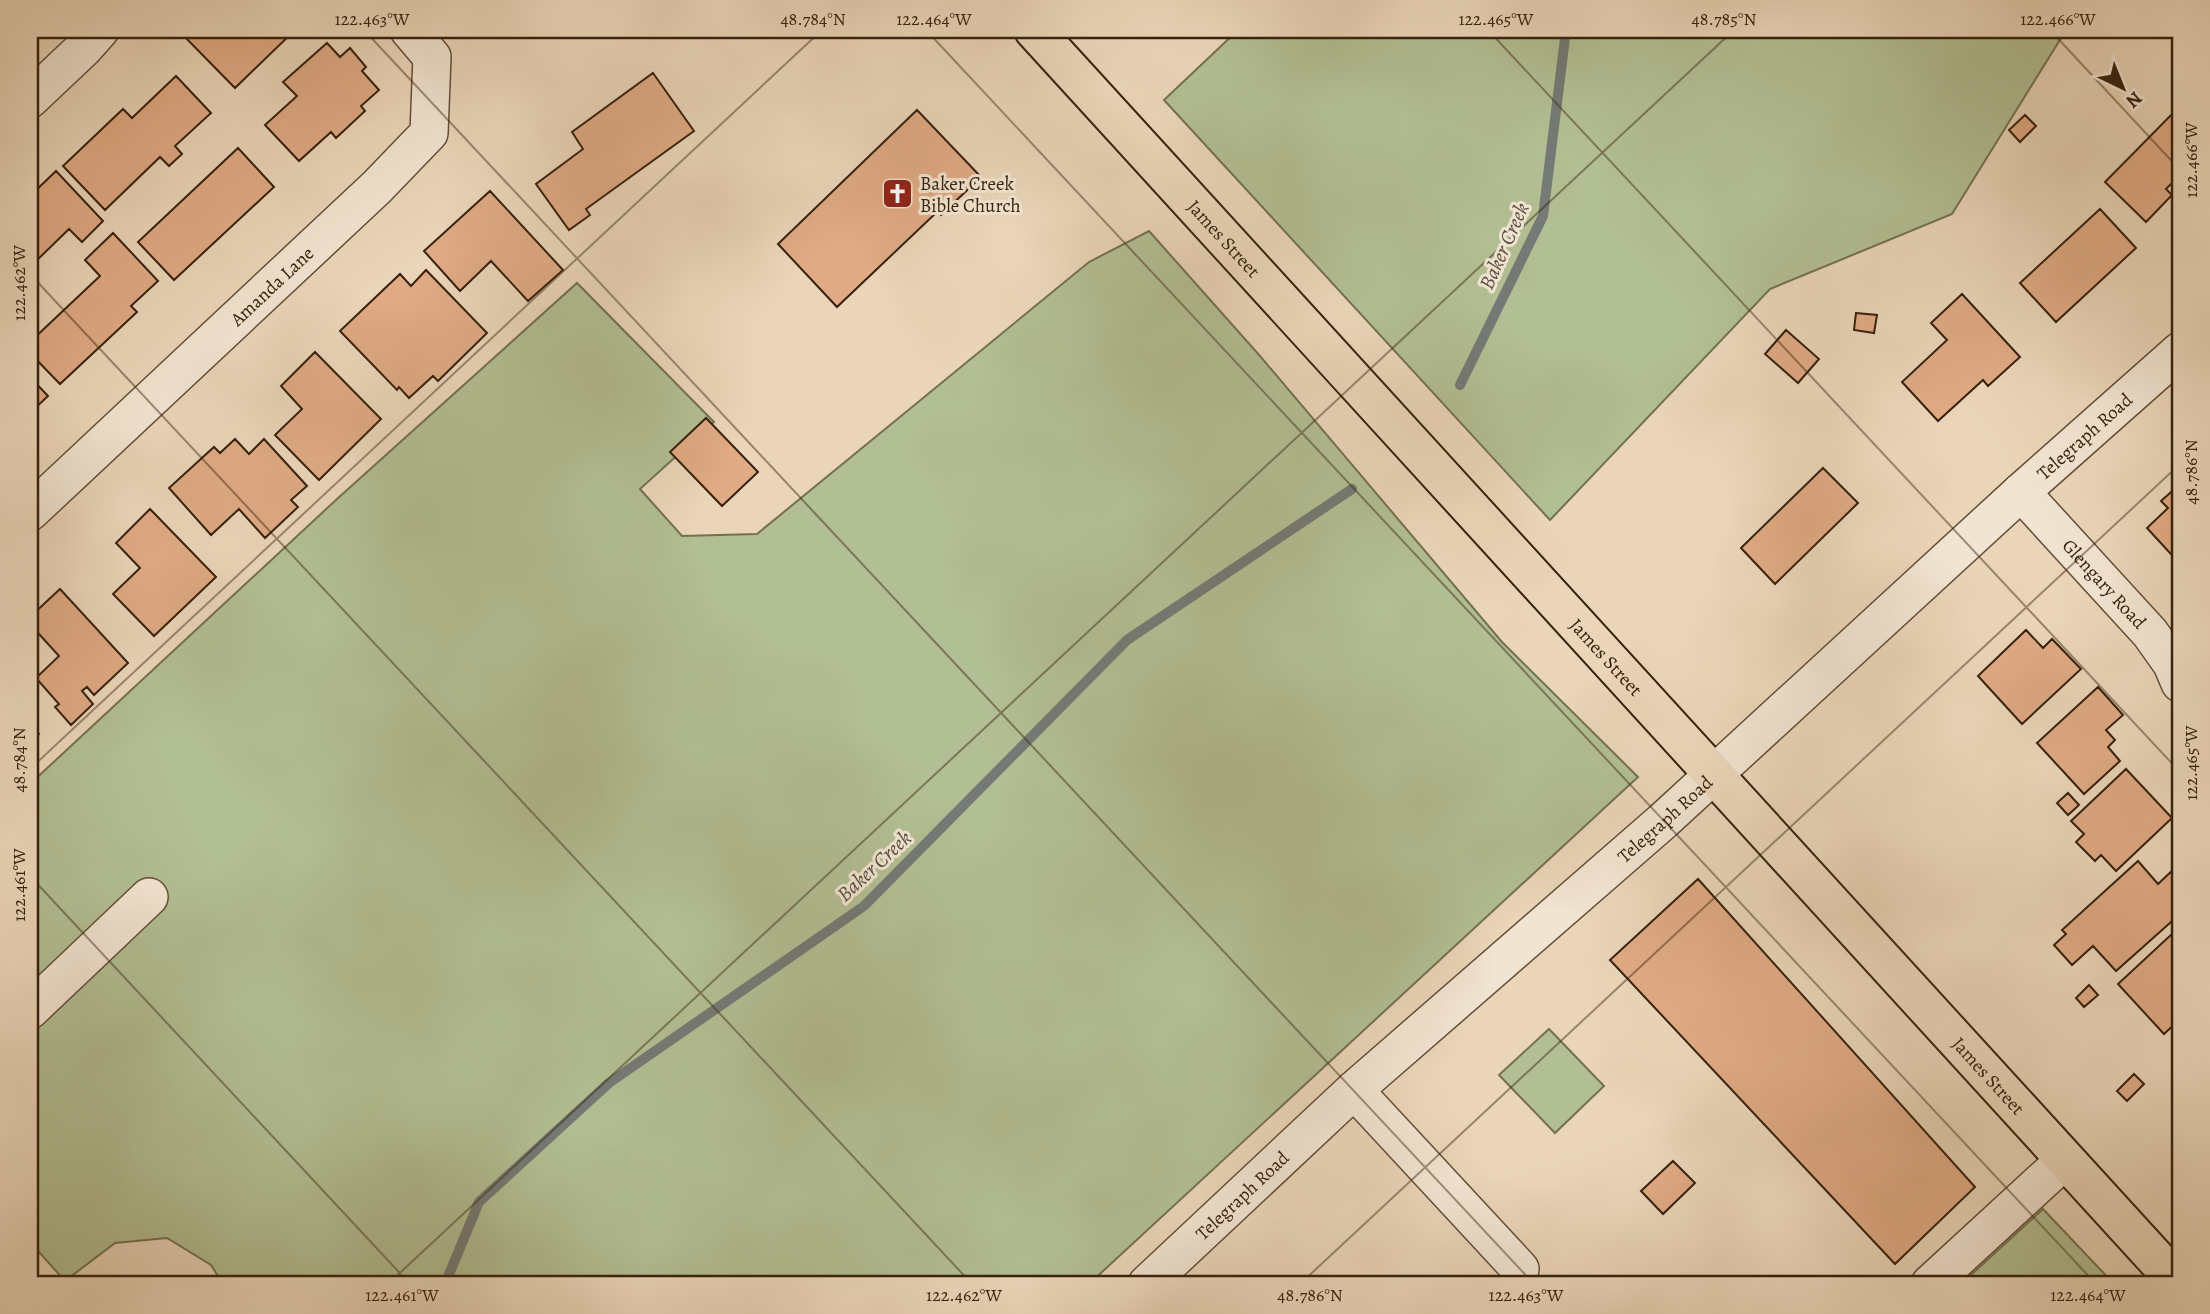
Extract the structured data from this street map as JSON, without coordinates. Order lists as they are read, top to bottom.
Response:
{
  "streets": {
    "main road": ["James Street"],
    "street": ["Amanda Lane", "Telegraph Road", "Glengary Road"]
  },
  "crossings": [
    ["James Street", "Telegraph Road"],
    ["Telegraph Road", "Glengary Road"]
  ],
  "water": ["Baker Creek"],
  "places": {
    "church": ["Baker Creek Bible Church"]
  },
  "north": "bottom right",
  "coordinates": [
    "122.463°W",
    "48.784°N",
    "122.464°W",
    "122.465°W",
    "48.785°N",
    "122.466°W",
    "122.462°W",
    "48.786°N",
    "122.461°W"
  ]
}
